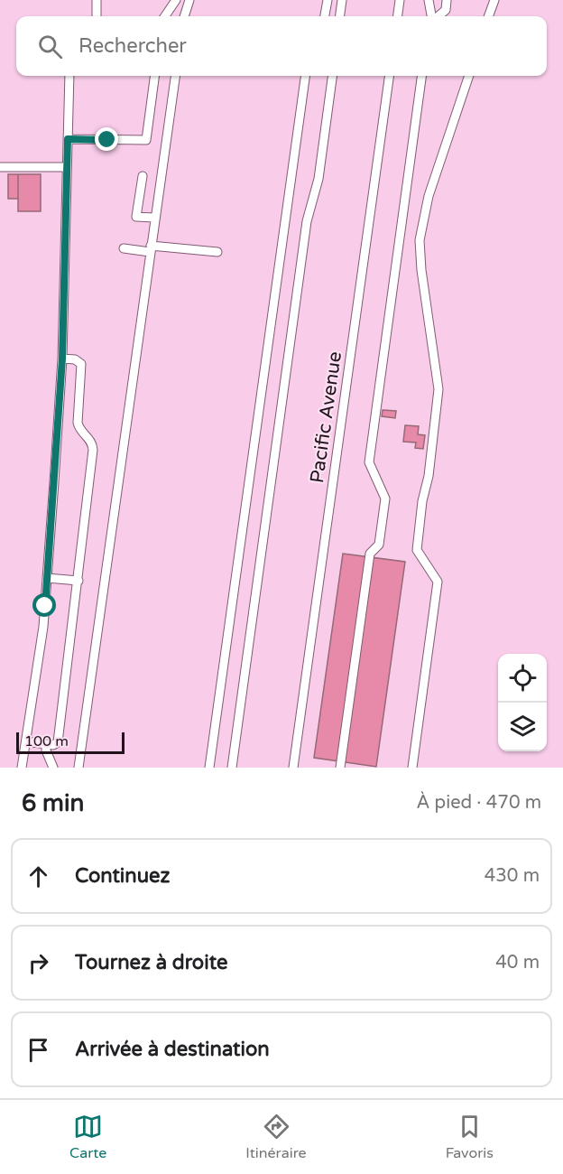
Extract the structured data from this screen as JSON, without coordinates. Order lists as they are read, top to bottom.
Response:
{
  "streets": {
    "street": ["Pacific Avenue"]
  },
  "scale_bar": "100 m",
  "page": {
    "search": "Rechercher",
    "scale": "100 m",
    "heading": ["6 min", "À pied · 470 m"],
    "list": [
      ["Continuez", "430 m"],
      ["Tournez à droite", "40 m"],
      "Arrivée à destination"
    ],
    "nav": ["Carte", "Itinéraire", "Favoris"]
  }
}
